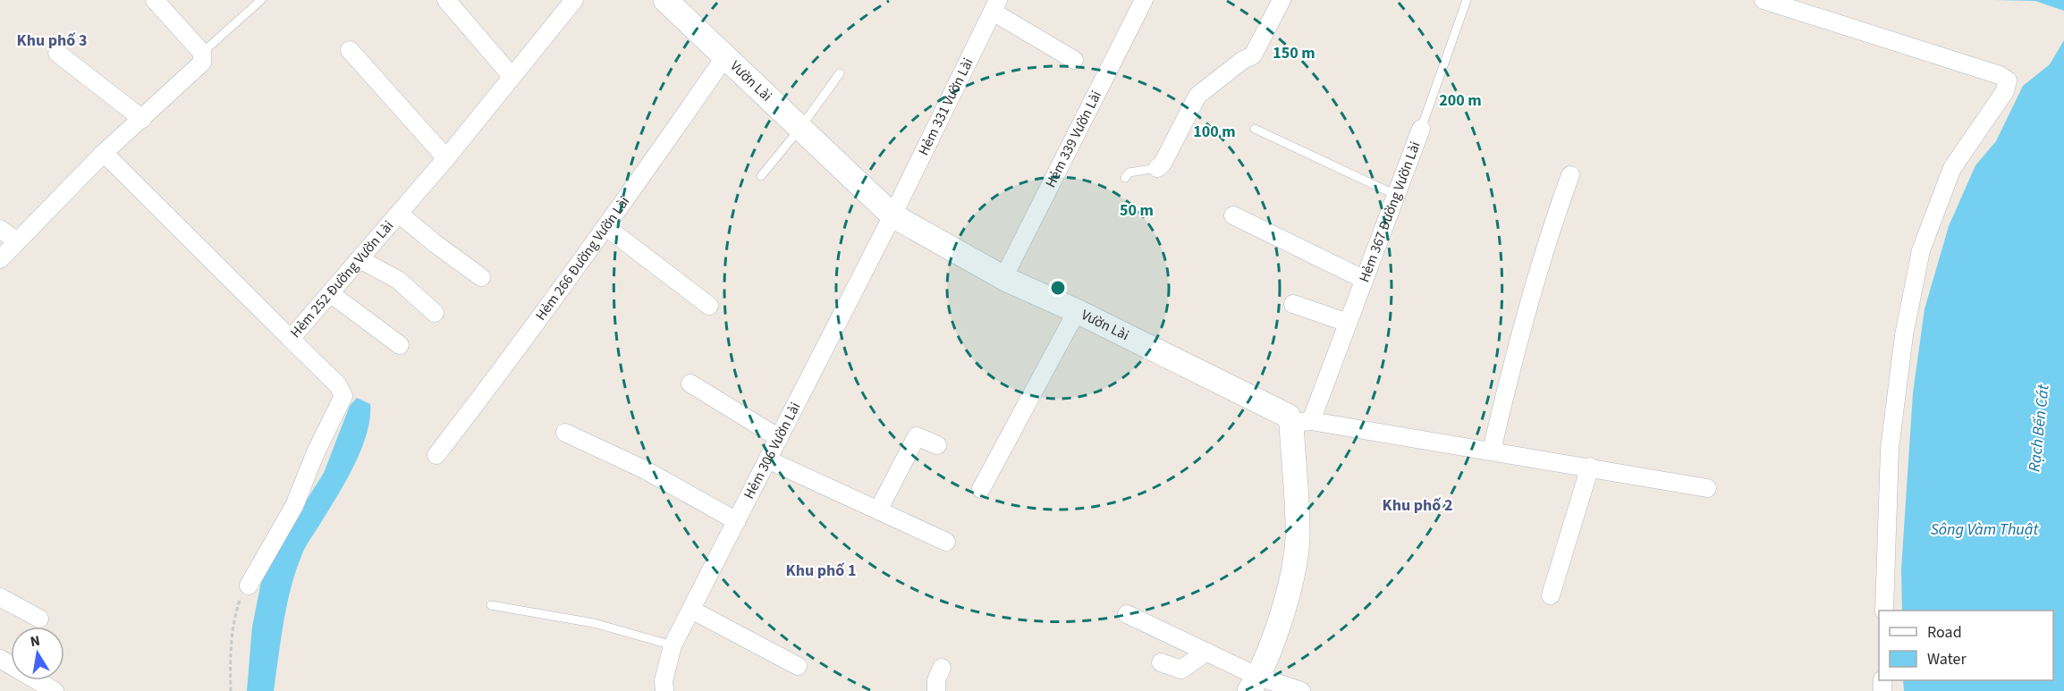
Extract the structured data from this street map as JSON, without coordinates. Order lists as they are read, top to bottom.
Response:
{
  "streets": {
    "main road": ["Vườn Lài"],
    "street": [
      "Hẻm 331 Vườn Lài",
      "Hẻm 339 Vườn Lài",
      "Hẻm 367 Đường Vườn Lài",
      "Hẻm 266 Đường Vườn Lài",
      "Hẻm 252 Đường Vườn Lài",
      "Hẻm 306 Vườn Lài"
    ]
  },
  "crossings": [
    ["Vườn Lài", "Hẻm 331 Vườn Lài"],
    ["Vườn Lài", "Hẻm 339 Vườn Lài"],
    ["Vườn Lài", "Hẻm 367 Đường Vườn Lài"],
    ["Vườn Lài", "Hẻm 266 Đường Vườn Lài"],
    ["Vườn Lài", "Hẻm 306 Vườn Lài"],
    ["Hẻm 331 Vườn Lài", "Hẻm 306 Vườn Lài"]
  ],
  "districts": ["Khu phố 3", "Khu phố 2", "Khu phố 1"],
  "water": ["Rạch Bến Cát", "Sông Vàm Thuật"],
  "legend": ["Road", "Water"],
  "north": "top",
  "rings": [
    "150 m",
    "200 m",
    "100 m",
    "50 m"
  ]
}
